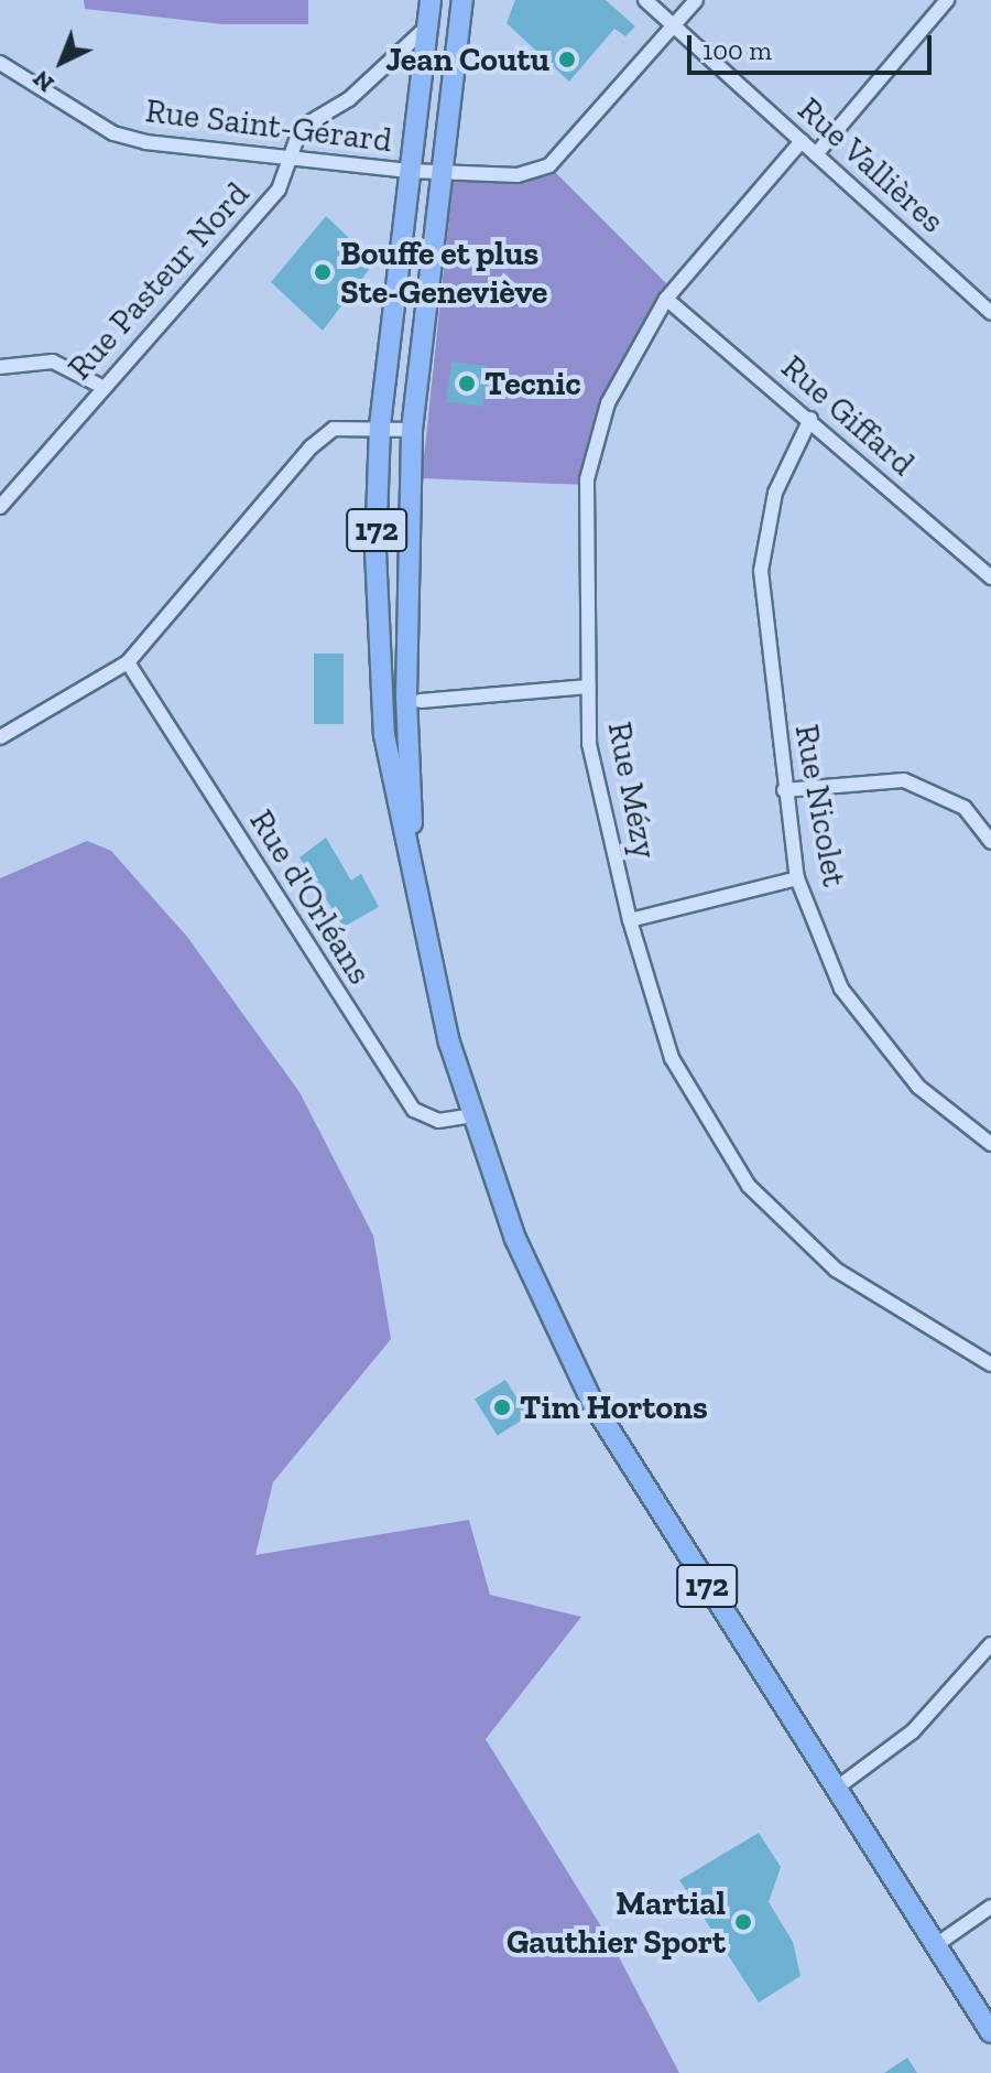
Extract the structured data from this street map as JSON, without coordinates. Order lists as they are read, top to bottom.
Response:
{
  "streets": {
    "main road": ["172"],
    "street": [
      "Rue Saint-Gérard",
      "Rue Vallières",
      "Rue Pasteur Nord",
      "Rue Giffard",
      "Rue Mézy",
      "Rue Nicolet",
      "Rue d'Orléans"
    ]
  },
  "crossings": [
    ["Rue Saint-Gérard", "Rue Vallières"],
    ["Rue Saint-Gérard", "Rue Pasteur Nord"],
    ["Rue Saint-Gérard", "172"],
    ["Rue Vallières", "Rue Mézy"],
    ["Rue Pasteur Nord", "172"],
    ["Rue Giffard", "Rue Mézy"],
    ["Rue Giffard", "Rue Nicolet"],
    ["172", "Rue d'Orléans"]
  ],
  "places": [
    "Jean Coutu",
    "Bouffe et plus Ste-Geneviève",
    "Tecnic",
    "Tim Hortons",
    "Martial Gauthier Sport"
  ],
  "scale_bar": "100 m",
  "north": "bottom left"
}
